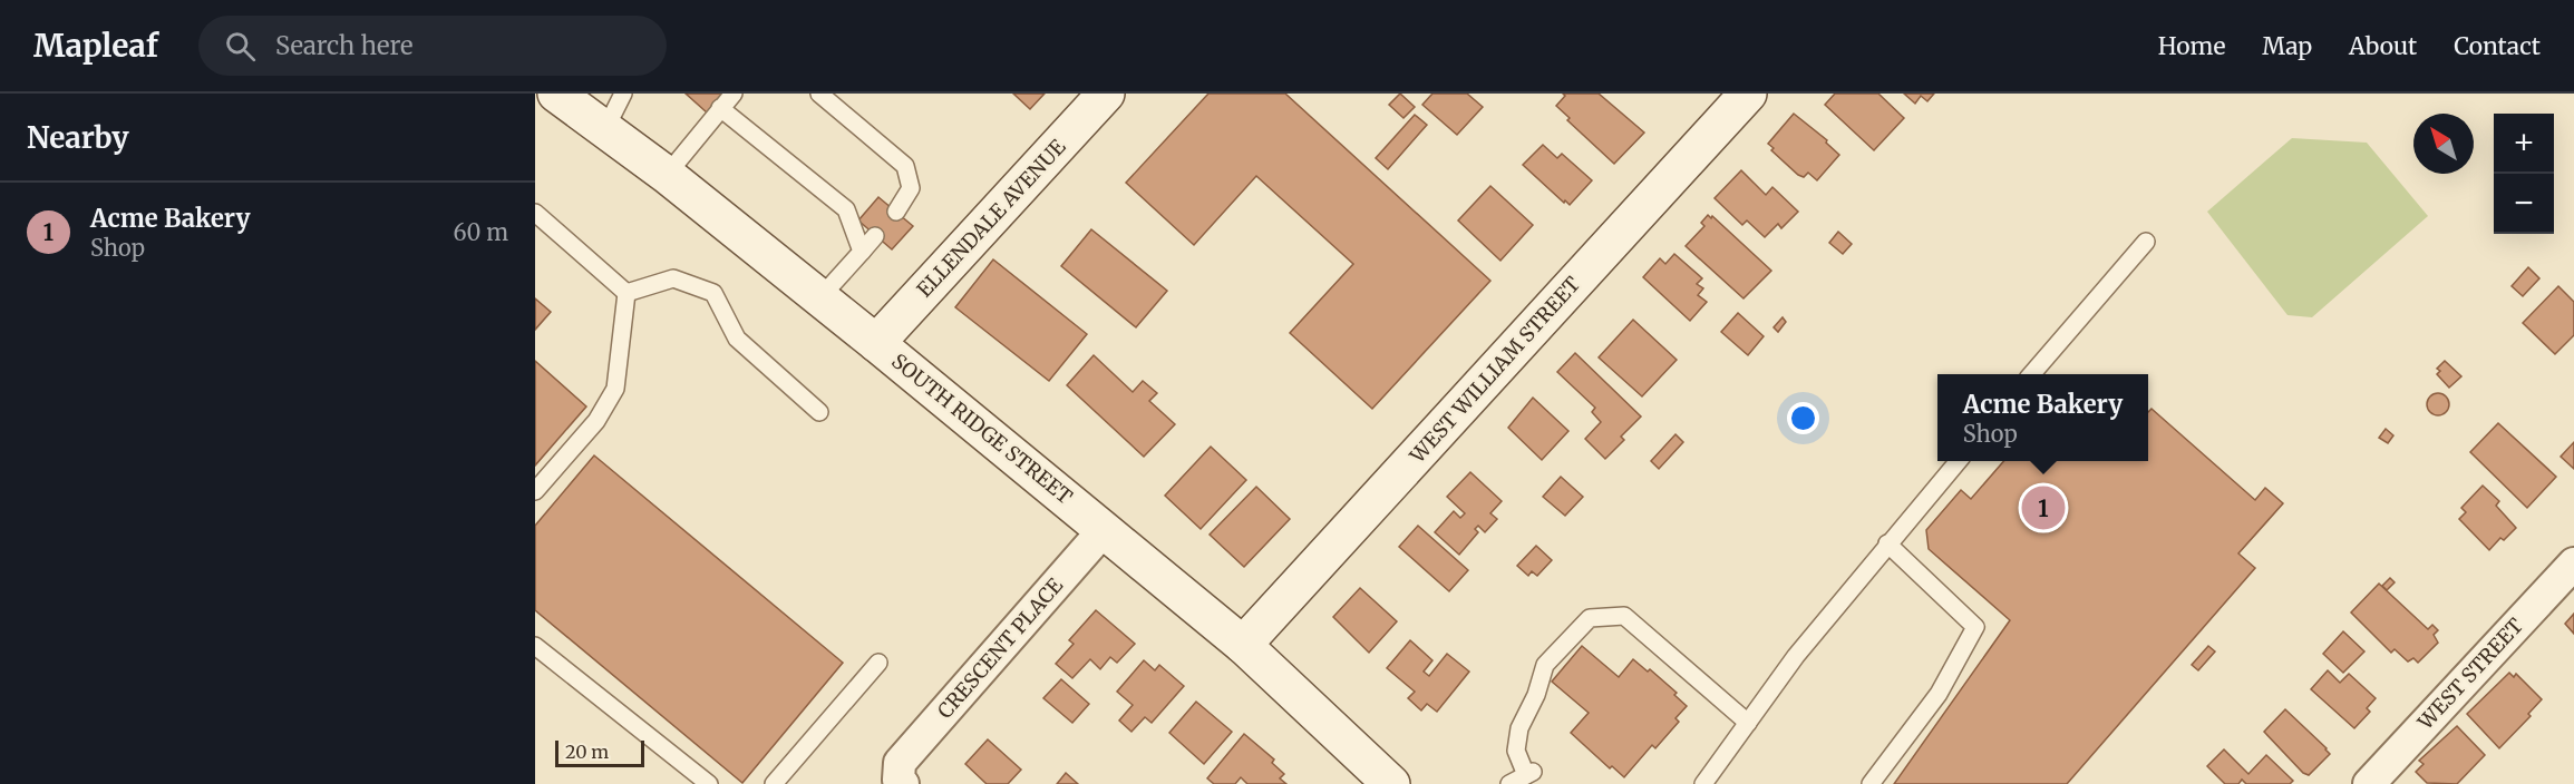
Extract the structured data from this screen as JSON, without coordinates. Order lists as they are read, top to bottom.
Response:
{
  "streets": {
    "street": [
      "ELLENDALE AVENUE",
      "WEST WILLIAM STREET",
      "SOUTH RIDGE STREET",
      "CRESCENT PLACE",
      "WEST STREET"
    ]
  },
  "crossings": [
    ["ELLENDALE AVENUE", "SOUTH RIDGE STREET"],
    ["WEST WILLIAM STREET", "SOUTH RIDGE STREET"],
    ["SOUTH RIDGE STREET", "CRESCENT PLACE"]
  ],
  "scale_bar": "20 m",
  "north": "top left",
  "page": {
    "header": "Mapleaf",
    "search": "Search here",
    "nav": [
      "Home",
      "Map",
      "About",
      "Contact"
    ],
    "heading": "Nearby",
    "map_buttons": ["+", "−"],
    "list": [
      {
        "mark": "1",
        "name": "Acme Bakery",
        "note": "Shop",
        "value": "60 m"
      }
    ],
    "popup": ["Acme Bakery", "Shop"],
    "pins": "1",
    "scale": "20 m"
  }
}
